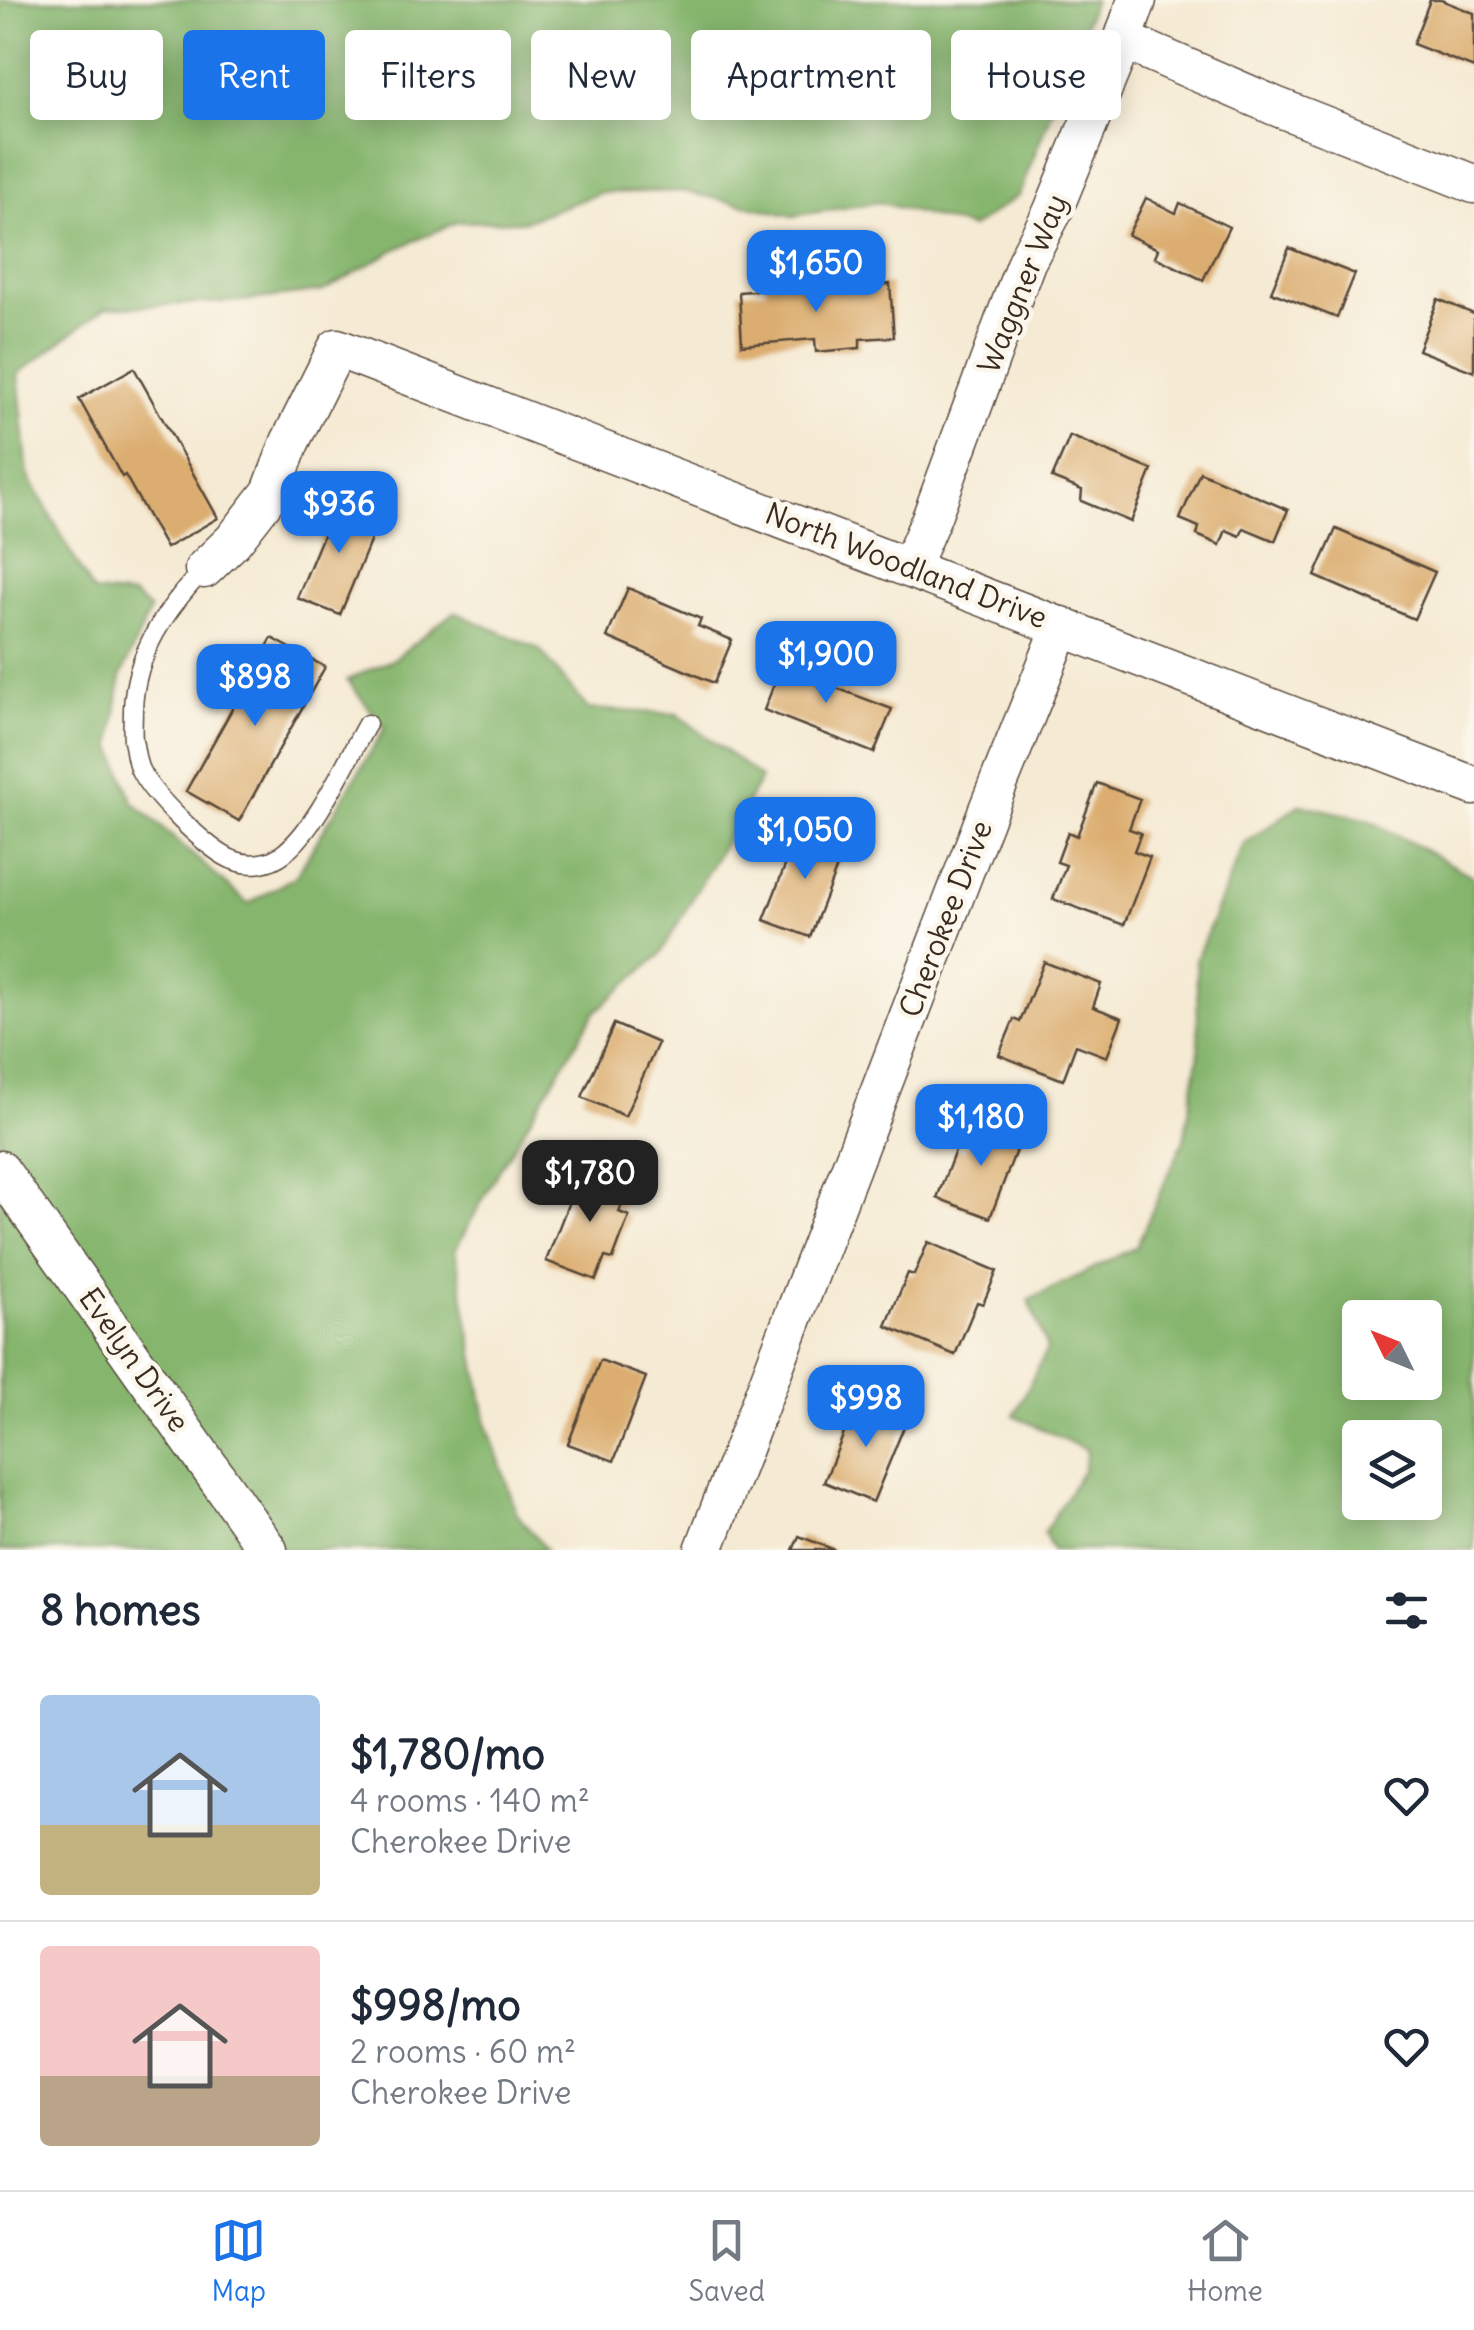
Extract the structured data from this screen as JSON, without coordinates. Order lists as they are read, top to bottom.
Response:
{
  "streets": {
    "street": [
      "Waggner Way",
      "North Woodland Drive",
      "Cherokee Drive",
      "Evelyn Drive"
    ]
  },
  "crossings": [
    ["Waggner Way", "North Woodland Drive"],
    ["North Woodland Drive", "Cherokee Drive"]
  ],
  "north": "top left",
  "page": {
    "chip": [
      "Buy",
      "Rent",
      "Filters",
      "New",
      "Apartment",
      "House"
    ],
    "price": [
      "$1,650",
      "$936",
      "$1,900",
      "$898",
      "$1,050",
      "$1,180",
      "$1,780",
      "$998"
    ],
    "heading": "8 homes",
    "list": [
      {
        "name": "$1,780/mo",
        "note": "4 rooms · 140 m² · Cherokee Drive"
      },
      {
        "name": "$998/mo",
        "note": "2 rooms · 60 m² · Cherokee Drive"
      }
    ],
    "tabs": ["Map", "Saved", "Home"]
  }
}
